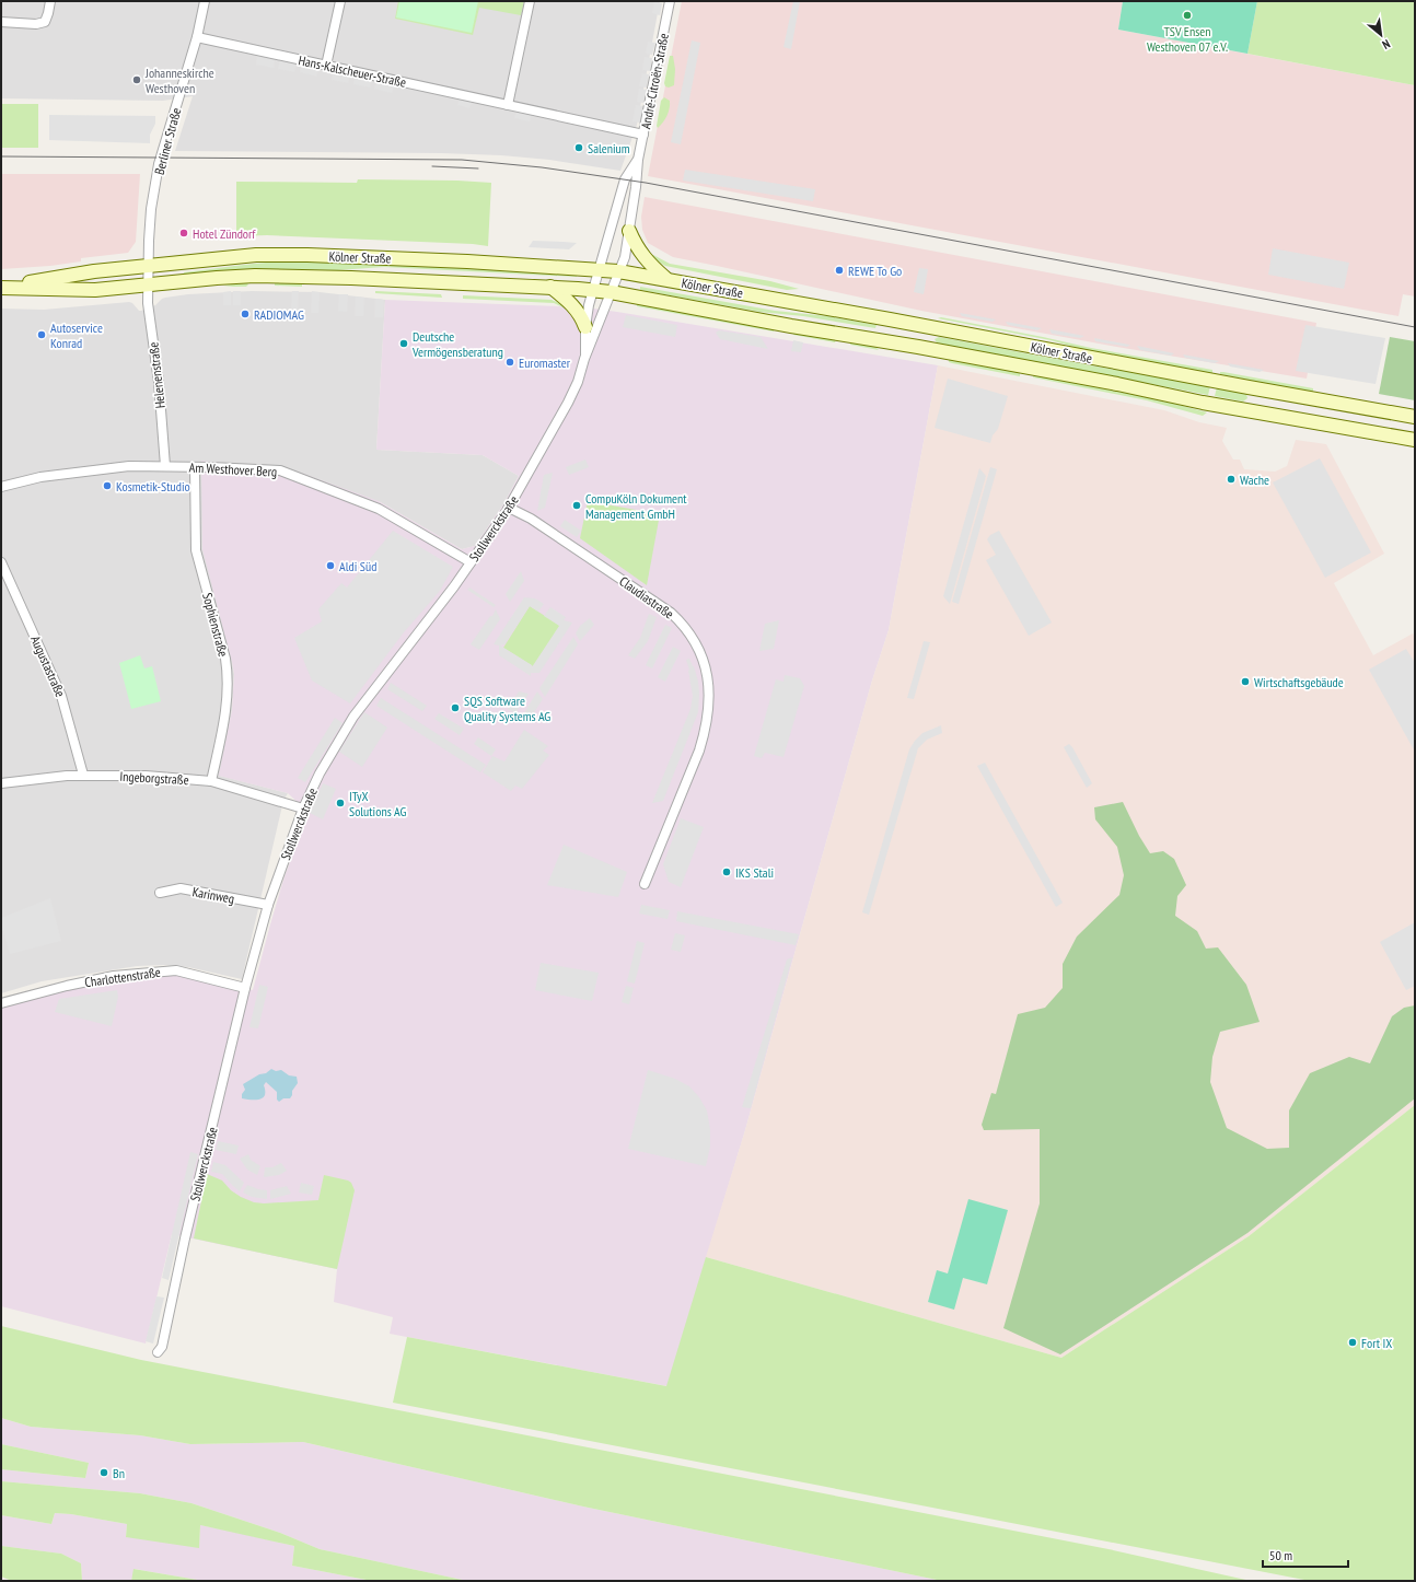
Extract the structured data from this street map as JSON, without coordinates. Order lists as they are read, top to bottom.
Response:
{
  "streets": {
    "main road": ["Kölner Straße"],
    "street": [
      "Hans-Kalscheuer-Straße",
      "André-Citroën-Straße",
      "Berliner Straße",
      "Helenenstraße",
      "Am Westhover Berg",
      "Stollwerckstraße",
      "Claudiastraße",
      "Sophienstraße",
      "Augustastraße",
      "Ingeborgstraße",
      "Karinweg",
      "Charlottenstraße"
    ]
  },
  "crossings": [
    ["Hans-Kalscheuer-Straße", "André-Citroën-Straße"],
    ["Hans-Kalscheuer-Straße", "Berliner Straße"],
    ["André-Citroën-Straße", "Kölner Straße"],
    ["André-Citroën-Straße", "Stollwerckstraße"],
    ["Berliner Straße", "Kölner Straße"],
    ["Berliner Straße", "Helenenstraße"],
    ["Kölner Straße", "Helenenstraße"],
    ["Kölner Straße", "Stollwerckstraße"],
    ["Helenenstraße", "Am Westhover Berg"],
    ["Am Westhover Berg", "Stollwerckstraße"],
    ["Am Westhover Berg", "Sophienstraße"],
    ["Stollwerckstraße", "Claudiastraße"],
    ["Stollwerckstraße", "Ingeborgstraße"],
    ["Stollwerckstraße", "Karinweg"],
    ["Stollwerckstraße", "Charlottenstraße"],
    ["Sophienstraße", "Ingeborgstraße"],
    ["Augustastraße", "Ingeborgstraße"]
  ],
  "places": [
    "TSV Ensen Westhoven 07 e.V.",
    "Johanneskirche Westhoven",
    "Salenium",
    "Hotel Zündorf",
    "REWE To Go",
    "RADIOMAG",
    "Autoservice Konrad",
    "Deutsche Vermögensberatung",
    "Euromaster",
    "Wache",
    "Kosmetik-Studio",
    "CompuKöln Dokument Management GmbH",
    "Aldi Süd",
    "Wirtschaftsgebäude",
    "SQS Software Quality Systems AG",
    "ITyX Solutions AG",
    "IKS Stali",
    "Fort IX",
    "Bn"
  ],
  "scale_bar": "50 m",
  "north": "bottom right"
}
